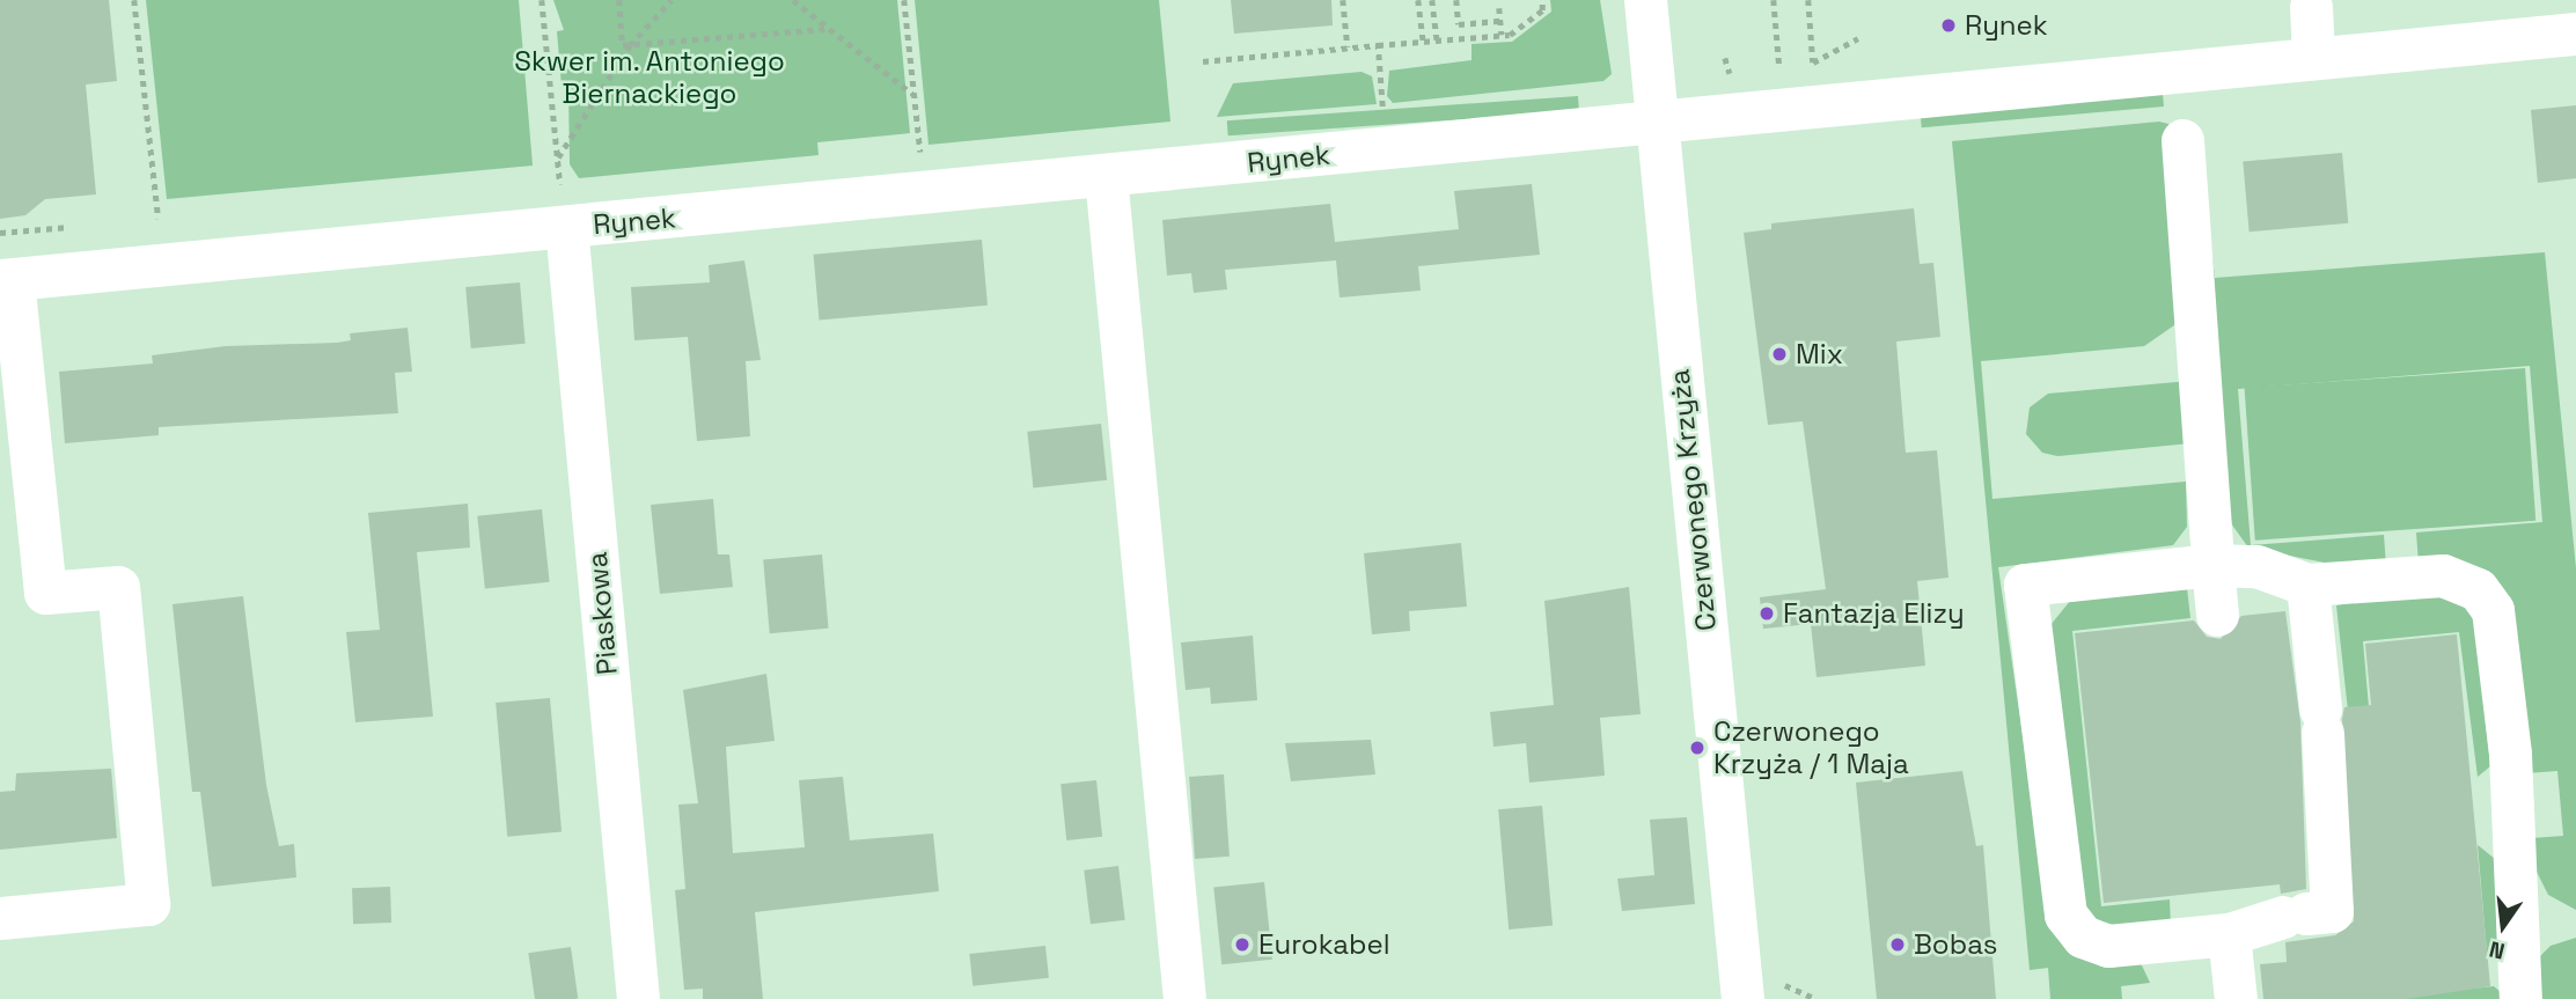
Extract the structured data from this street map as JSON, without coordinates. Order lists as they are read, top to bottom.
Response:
{
  "streets": {
    "street": ["Rynek", "Czerwonego Krzyża", "Piaskowa"]
  },
  "crossings": [
    ["Rynek", "Czerwonego Krzyża"],
    ["Rynek", "Piaskowa"]
  ],
  "parks": ["Skwer im. Antoniego Biernackiego"],
  "places": [
    "Rynek",
    "Mix",
    "Fantazja Elizy",
    "Czerwonego Krzyża / 1 Maja",
    "Eurokabel",
    "Bobas"
  ],
  "north": "bottom"
}
